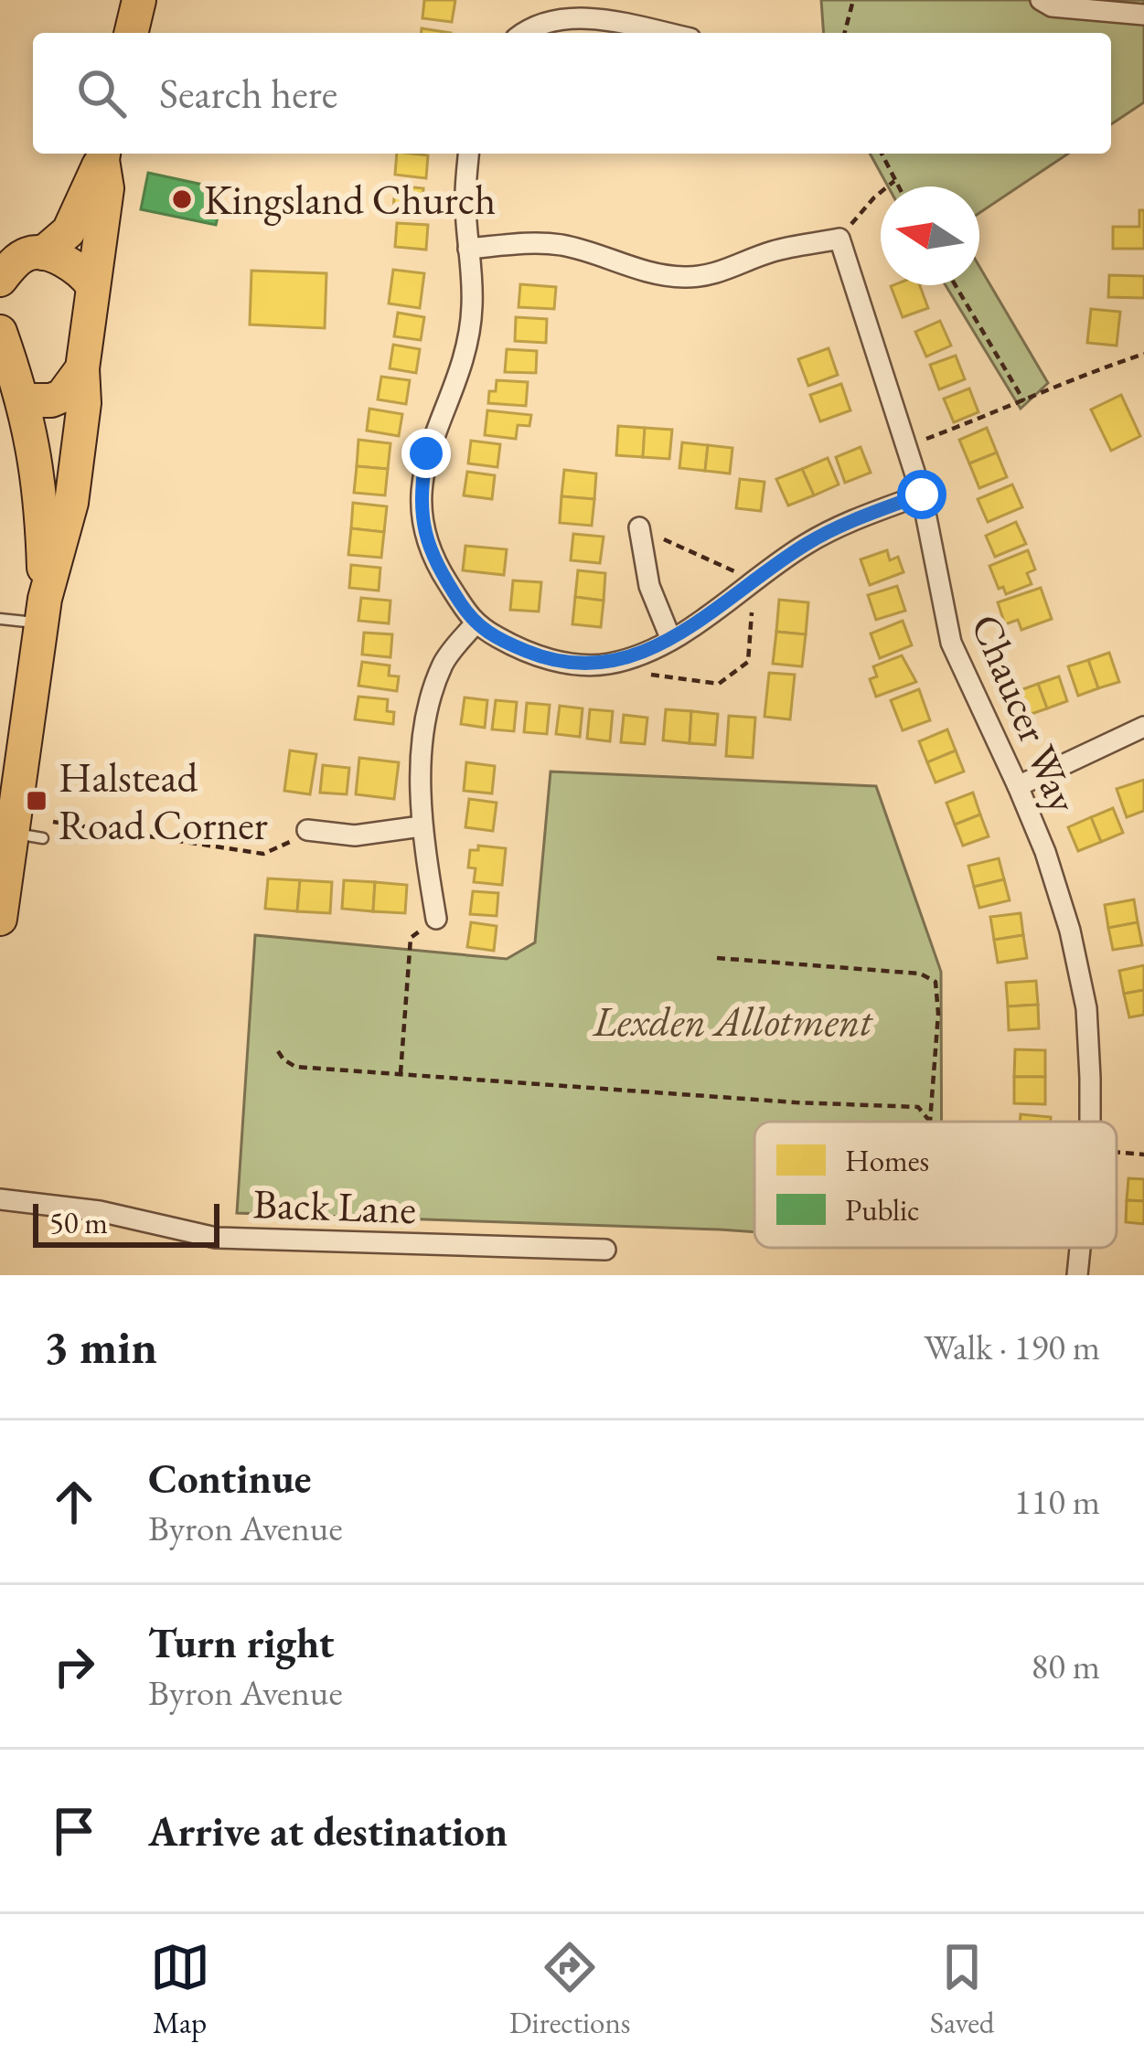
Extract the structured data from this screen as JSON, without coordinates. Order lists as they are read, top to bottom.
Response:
{
  "streets": {
    "street": ["Chaucer Way", "Back Lane"]
  },
  "parks": ["Lexden Allotment"],
  "places": {
    "other": ["Kingsland Church"],
    "transit": ["Halstead Road Corner"]
  },
  "legend": ["Homes", "Public"],
  "scale_bar": "50 m",
  "north": "left",
  "page": {
    "search": "Search here",
    "scale": "50 m",
    "heading": ["3 min", "Walk · 190 m"],
    "list": [
      ["Continue", "Byron Avenue", "110 m"],
      ["Turn right", "Byron Avenue", "80 m"],
      "Arrive at destination"
    ],
    "nav": ["Map", "Directions", "Saved"]
  }
}
